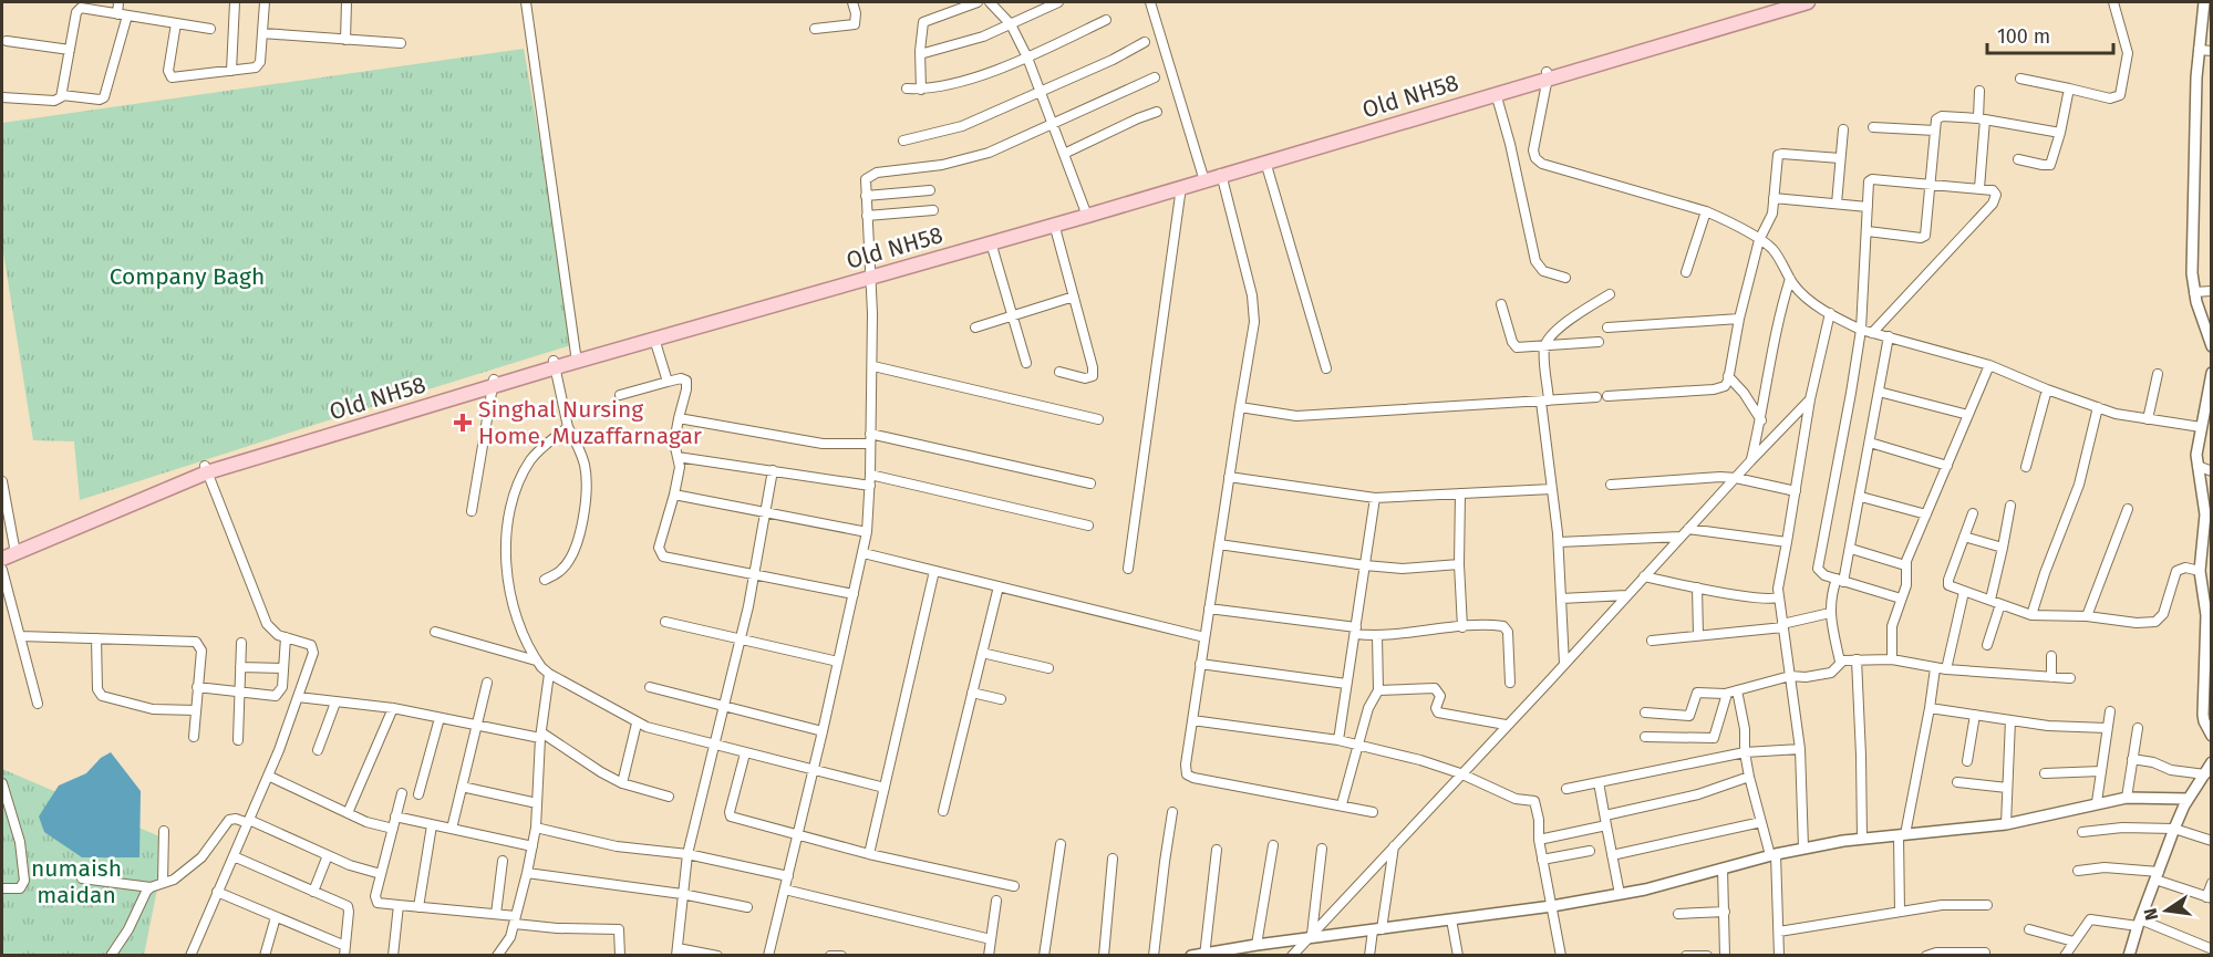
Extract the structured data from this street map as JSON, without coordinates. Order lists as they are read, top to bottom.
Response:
{
  "streets": {
    "main road": ["Old NH58"]
  },
  "parks": ["Company Bagh", "numaish maidan"],
  "places": {
    "health": ["Singhal Nursing Home, Muzaffarnagar"]
  },
  "scale_bar": "100 m",
  "north": "left"
}
